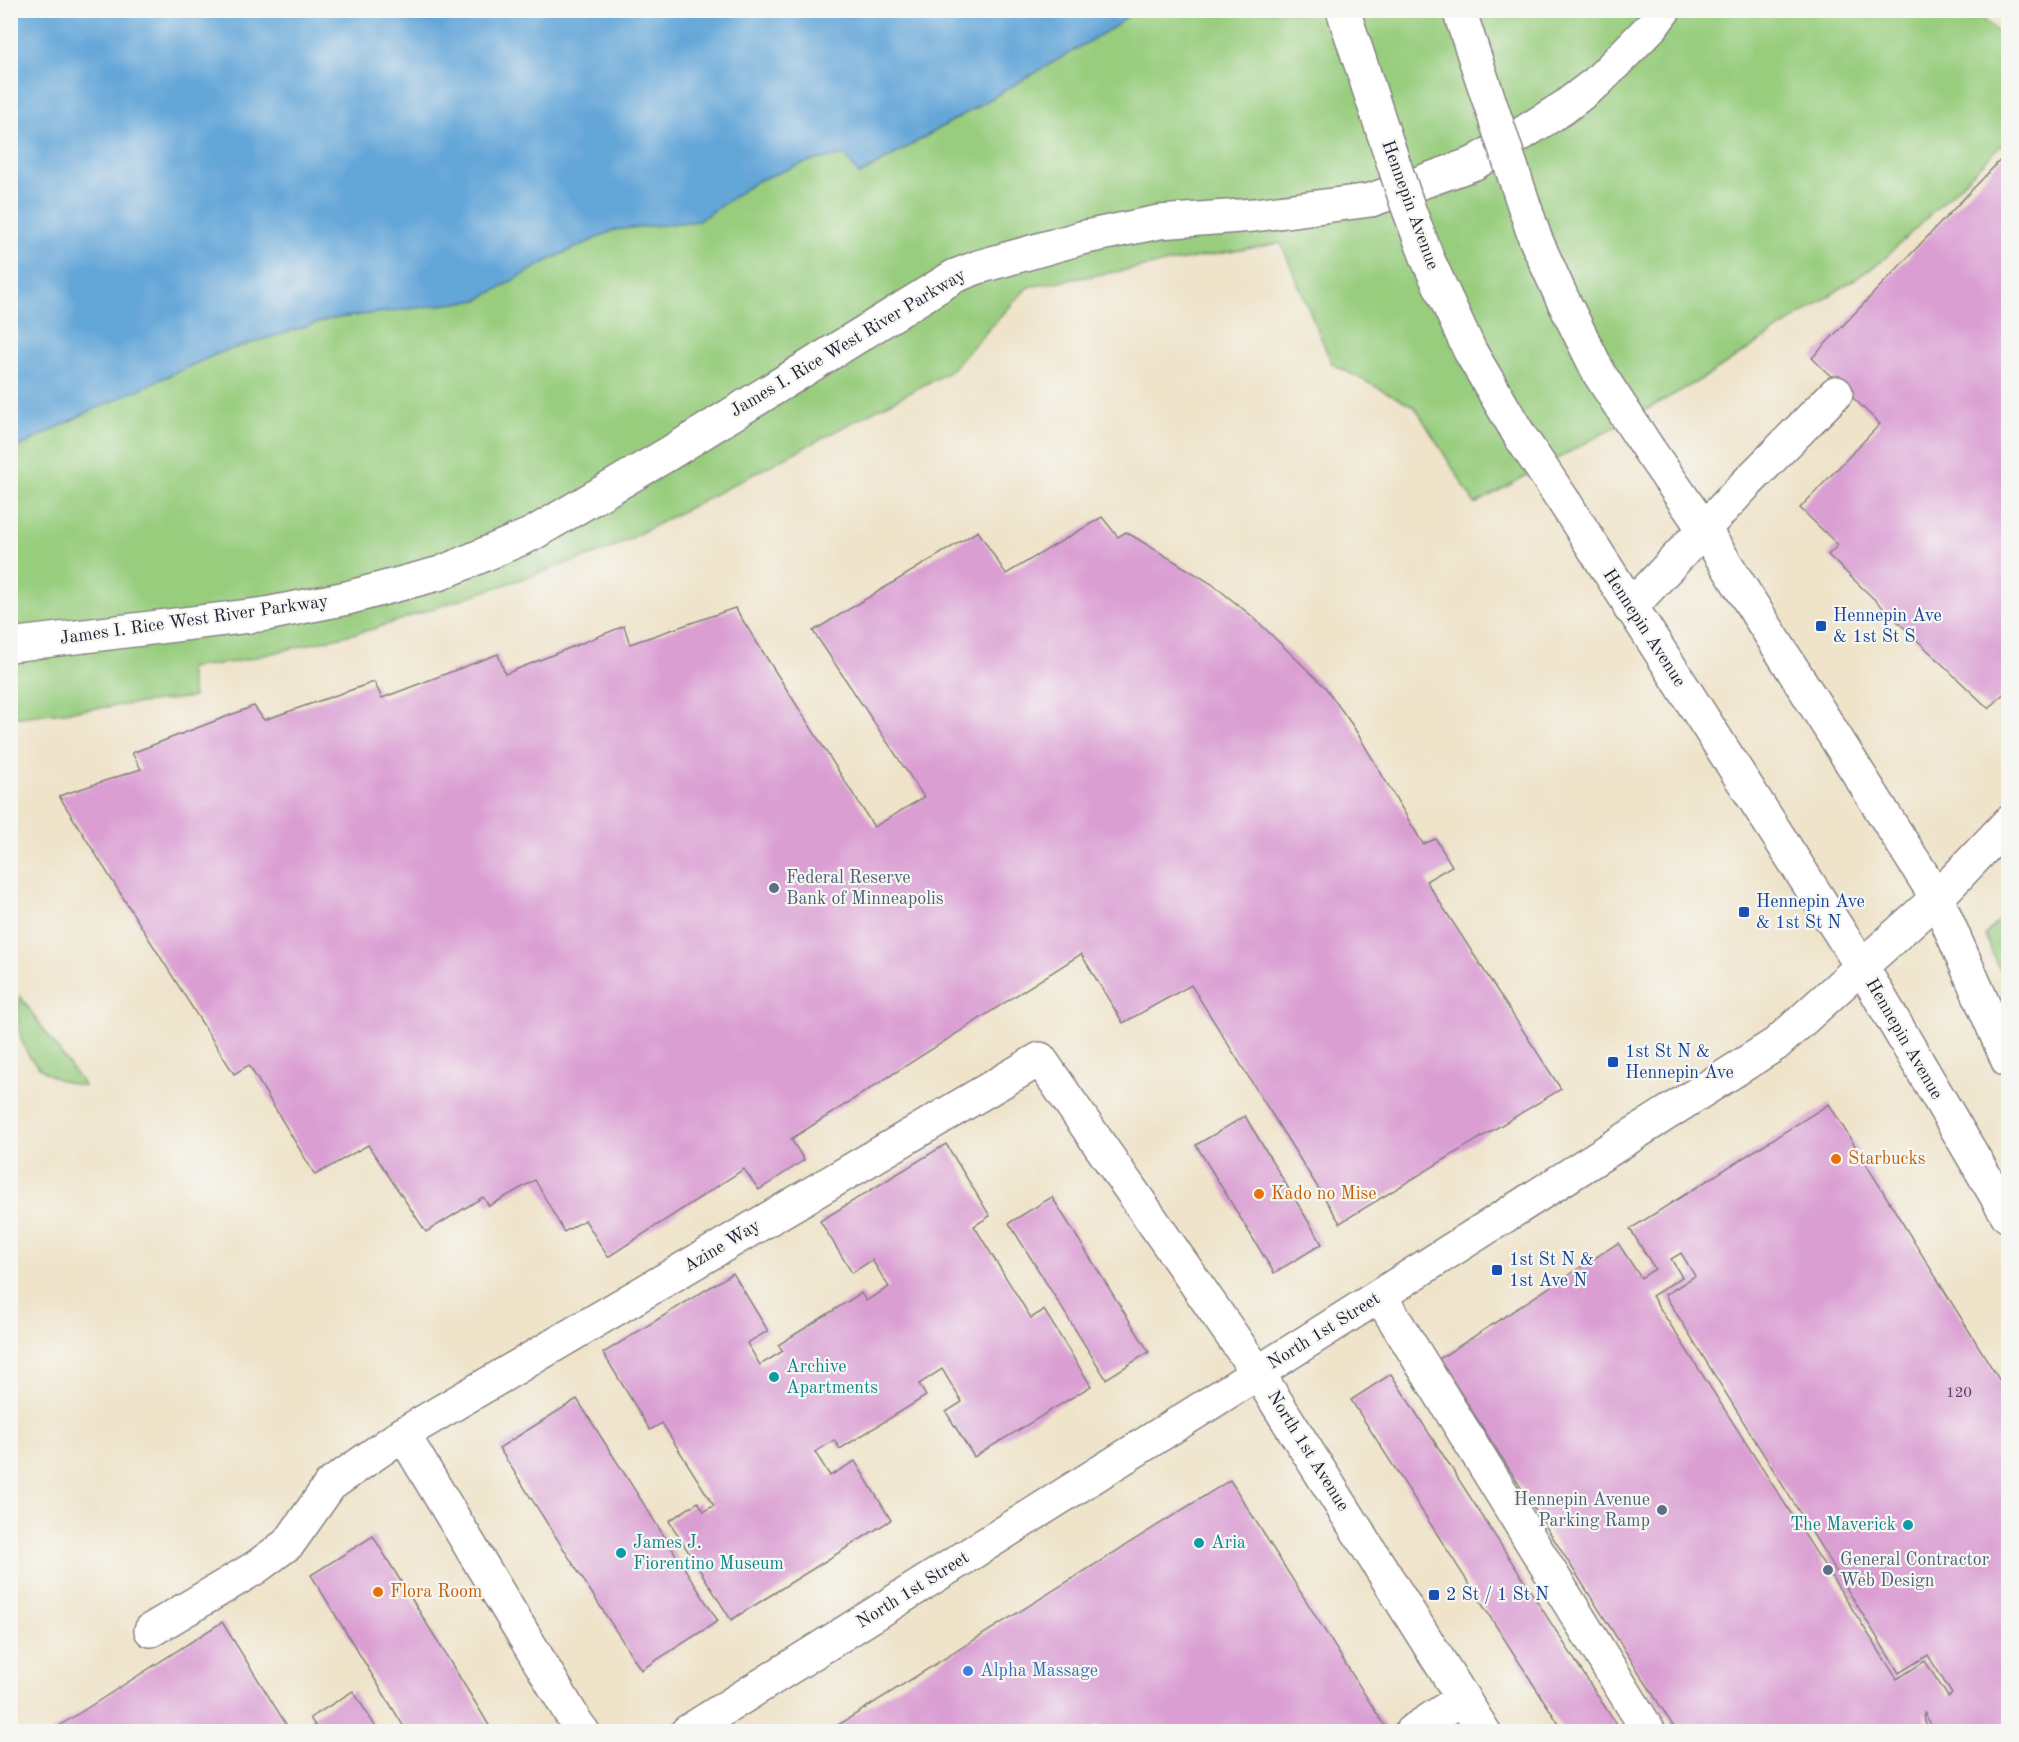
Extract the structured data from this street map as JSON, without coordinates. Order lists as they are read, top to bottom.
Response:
{
  "streets": {
    "street": [
      "Hennepin Avenue",
      "James I. Rice West River Parkway",
      "Azine Way",
      "North 1st Street",
      "North 1st Avenue"
    ]
  },
  "crossings": [
    ["Hennepin Avenue", "North 1st Street"],
    ["Azine Way", "North 1st Avenue"],
    ["North 1st Street", "North 1st Avenue"]
  ],
  "places": {
    "transit": [
      "Hennepin Ave & 1st St S",
      "Hennepin Ave & 1st St N",
      "1st St N & Hennepin Ave",
      "1st St N & 1st Ave N",
      "2 St / 1 St N"
    ],
    "other": [
      "Federal Reserve Bank of Minneapolis",
      "Starbucks",
      "Kado no Mise",
      "Archive Apartments",
      "Hennepin Avenue Parking Ramp",
      "The Maverick",
      "Aria",
      "James J. Fiorentino Museum",
      "General Contractor Web Design",
      "Flora Room",
      "Alpha Massage"
    ]
  },
  "house_numbers": ["120"]
}
